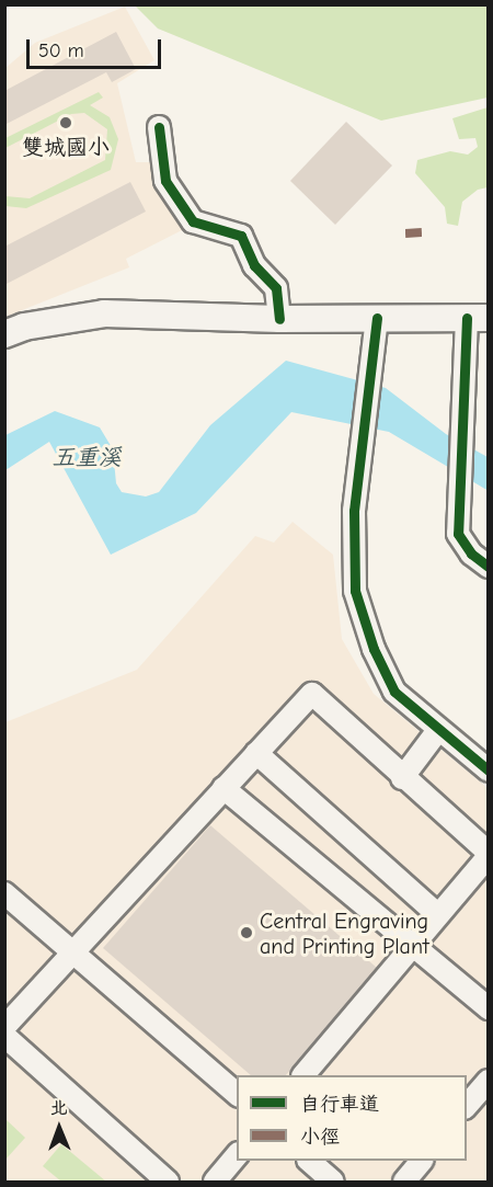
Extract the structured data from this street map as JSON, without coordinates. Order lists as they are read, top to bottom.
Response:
{
  "water": ["五重溪"],
  "places": ["雙城國小", "Central Engraving and Printing Plant"],
  "legend": ["自行車道", "小徑"],
  "scale_bar": "50 m",
  "north": "top"
}
